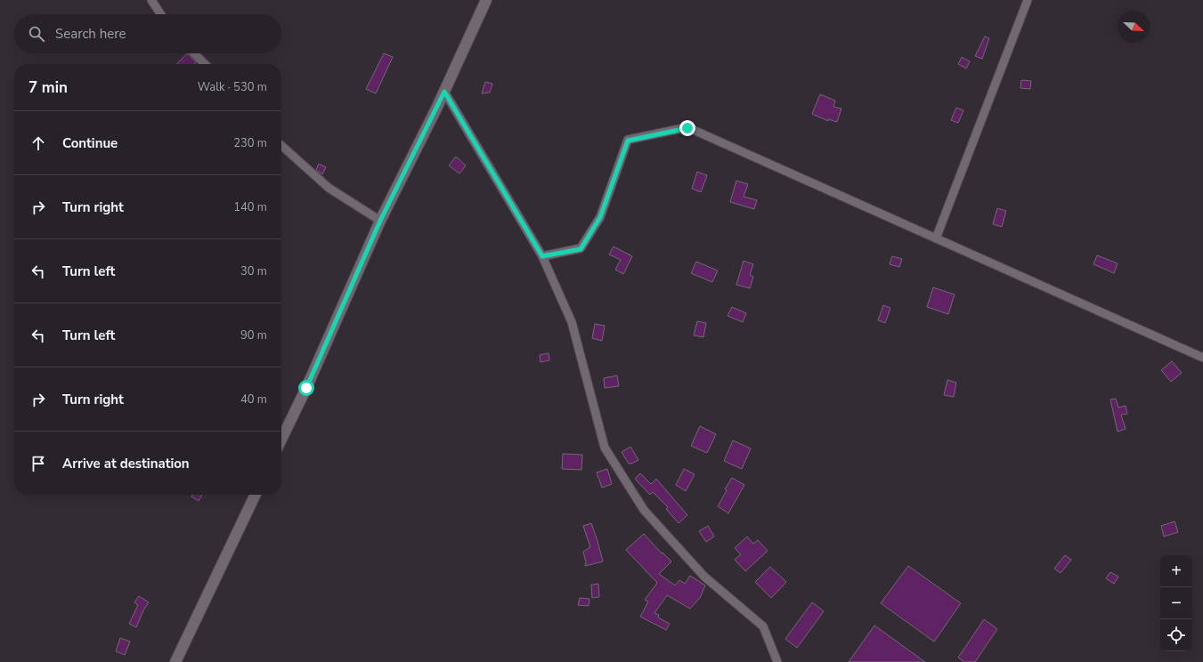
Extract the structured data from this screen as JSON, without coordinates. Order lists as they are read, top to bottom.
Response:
{
  "north": "bottom right",
  "page": {
    "search": "Search here",
    "heading": ["7 min", "Walk · 530 m"],
    "list": [
      ["Continue", "230 m"],
      ["Turn right", "140 m"],
      ["Turn left", "30 m"],
      ["Turn left", "90 m"],
      ["Turn right", "40 m"],
      "Arrive at destination"
    ],
    "map_buttons": ["+", "−"]
  }
}
